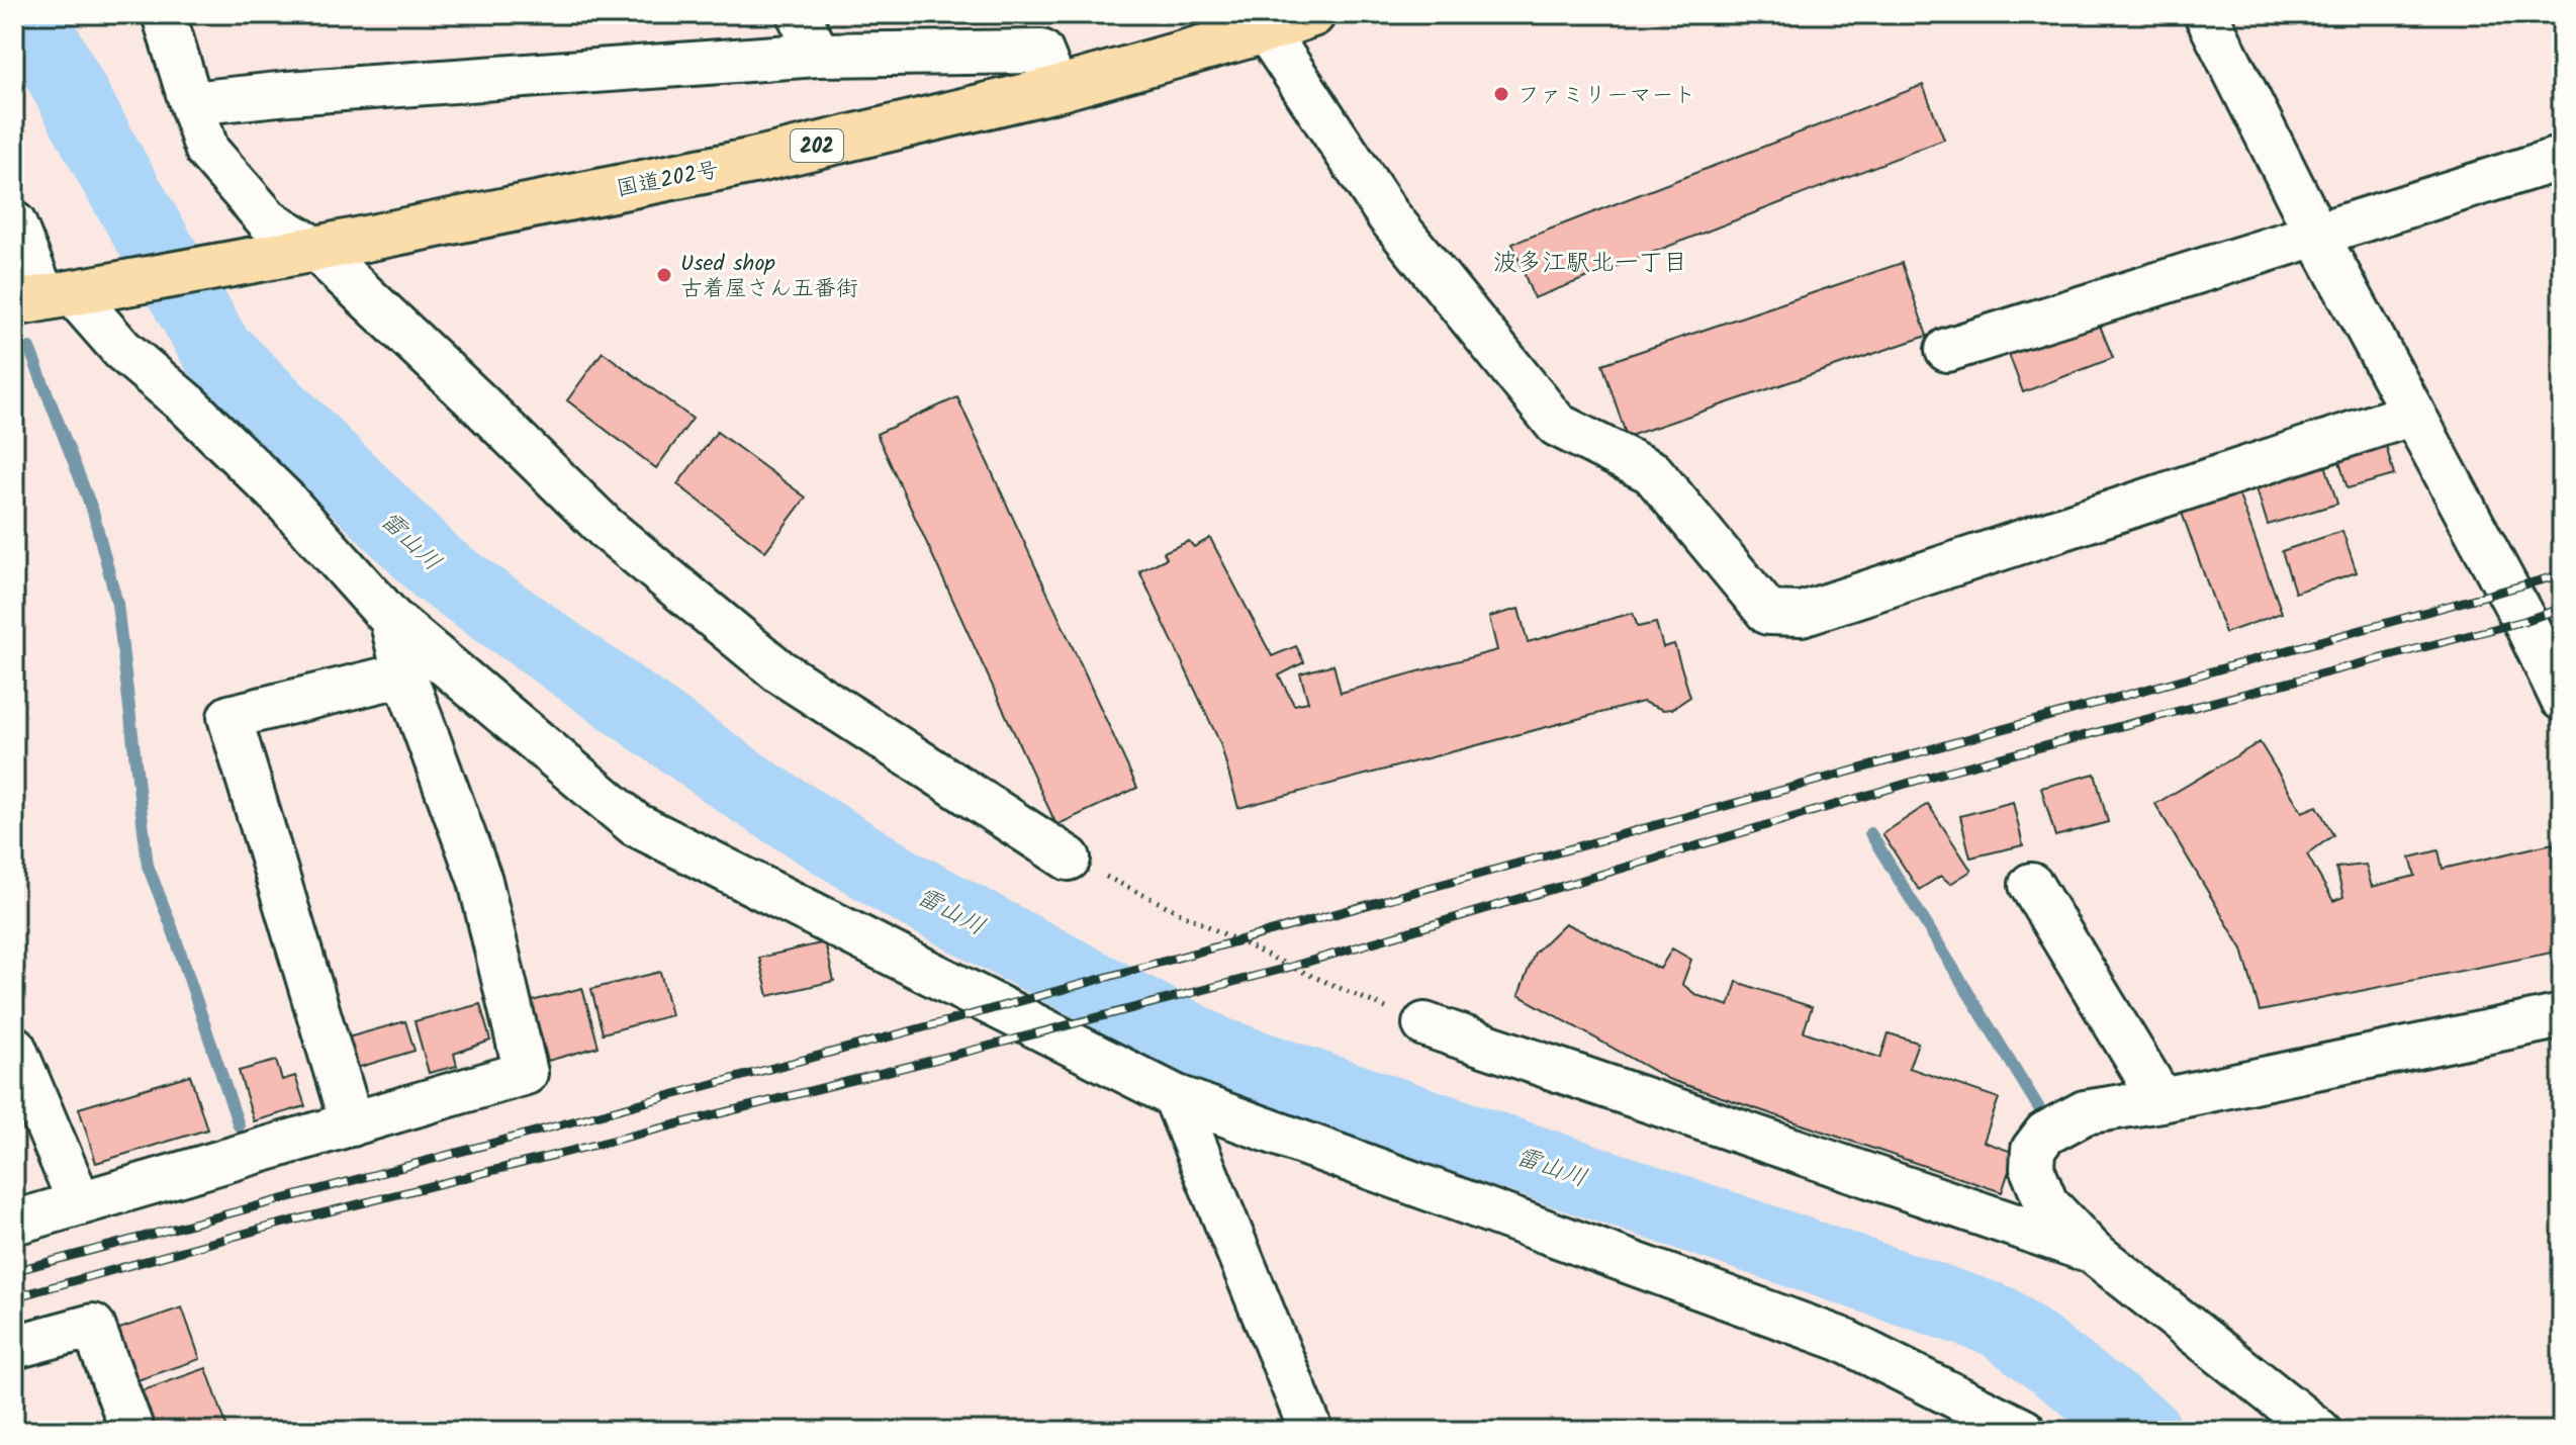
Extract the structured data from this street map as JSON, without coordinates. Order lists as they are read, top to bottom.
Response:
{
  "streets": {
    "highway": ["202", "国道202号"]
  },
  "districts": ["波多江駅北一丁目"],
  "water": ["雷山川"],
  "places": ["ファミリーマート", "Used shop 古着屋さん五番街"]
}
